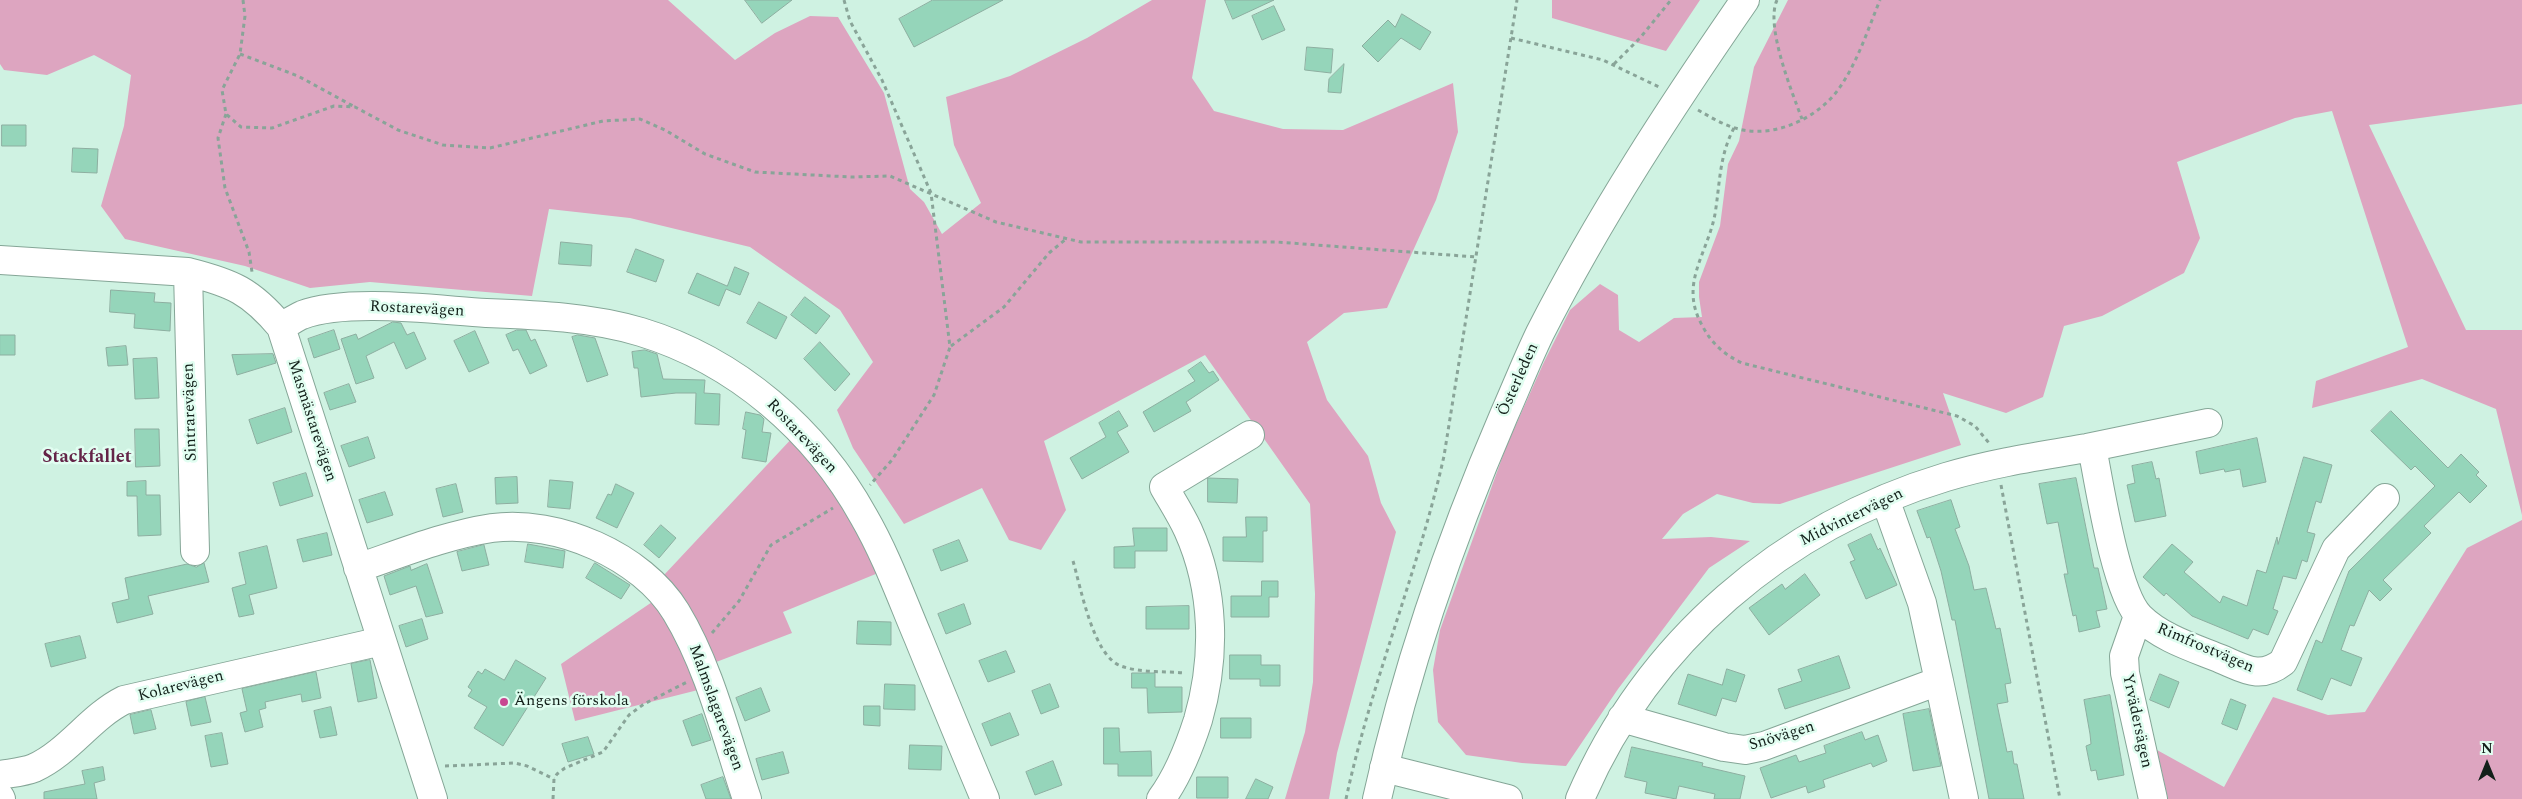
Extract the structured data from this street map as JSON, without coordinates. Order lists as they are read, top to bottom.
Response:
{
  "streets": {
    "street": [
      "Rostarevägen",
      "Österleden",
      "Sintrarevägen",
      "Masmästarevägen",
      "Midvintervägen",
      "Rimfrostvägen",
      "Kolarevägen",
      "Malmslagarevägen",
      "Yrvädersägen",
      "Snövägen"
    ]
  },
  "crossings": [
    ["Rostarevägen", "Masmästarevägen"],
    ["Sintrarevägen", "Masmästarevägen"],
    ["Masmästarevägen", "Kolarevägen"],
    ["Masmästarevägen", "Malmslagarevägen"],
    ["Midvintervägen", "Rimfrostvägen"],
    ["Midvintervägen", "Snövägen"],
    ["Rimfrostvägen", "Yrvädersägen"]
  ],
  "districts": ["Stackfallet"],
  "places": ["Ängens förskola"],
  "north": "top"
}
